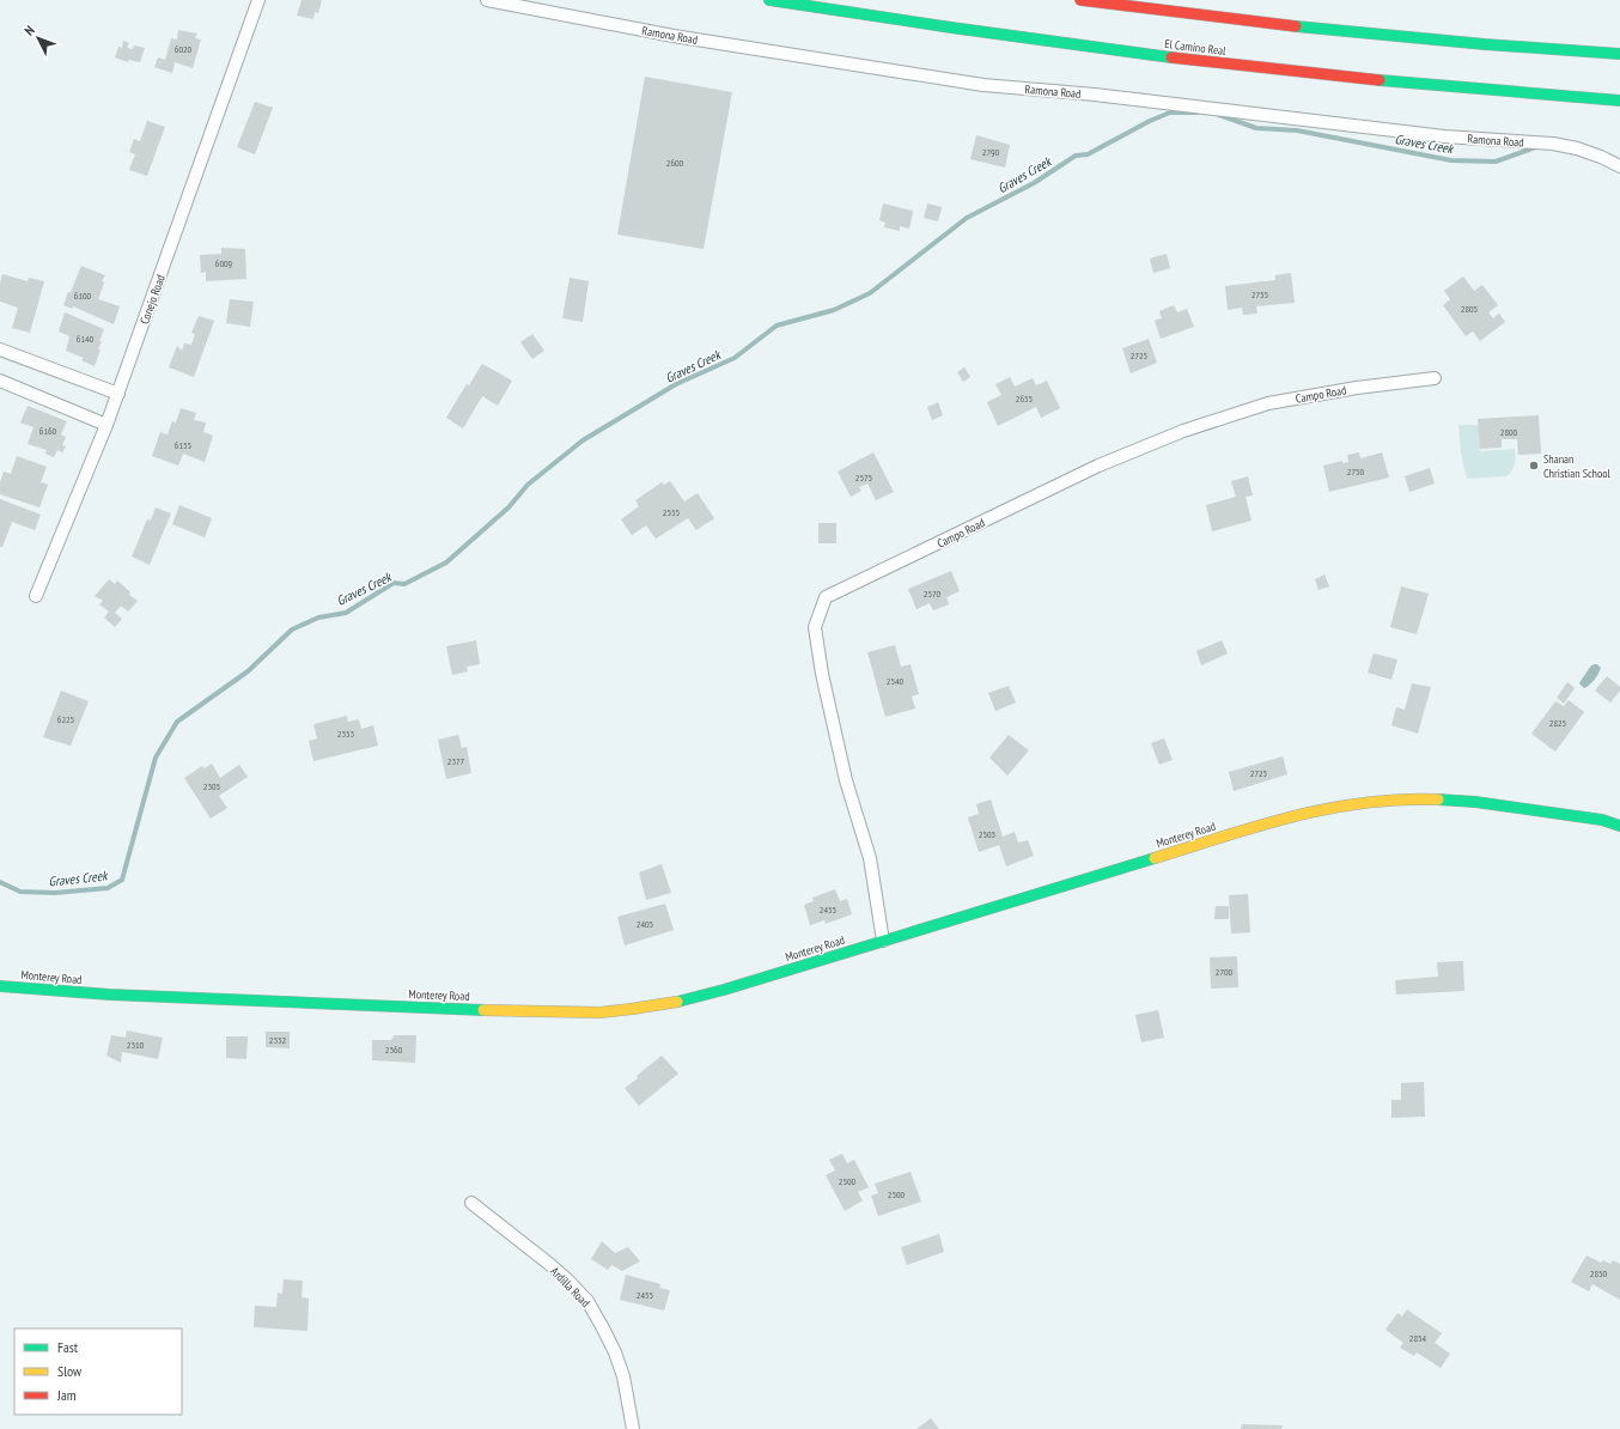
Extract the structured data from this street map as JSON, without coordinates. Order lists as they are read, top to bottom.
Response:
{
  "streets": {
    "main road": ["El Camino Real", "Monterey Road"],
    "street": [
      "Ramona Road",
      "Conejo Road",
      "Campo Road",
      "Ardilla Road"
    ]
  },
  "crossings": [
    ["Campo Road", "Monterey Road"]
  ],
  "water": ["Graves Creek"],
  "places": ["Shanan Christian School"],
  "house_numbers": [
    "6020",
    "2790",
    "2600",
    "6009",
    "2755",
    "6100",
    "2805",
    "6140",
    "2725",
    "2655",
    "6160",
    "2800",
    "6155",
    "2750",
    "2575",
    "2555",
    "2570",
    "2540",
    "6225",
    "2825",
    "2353",
    "2377",
    "2725",
    "2305",
    "2505",
    "2455",
    "2405",
    "2700",
    "2332",
    "2310",
    "2360",
    "2500",
    "2500",
    "2850",
    "2455",
    "2854"
  ],
  "legend": ["Fast", "Slow", "Jam"],
  "north": "top left"
}
